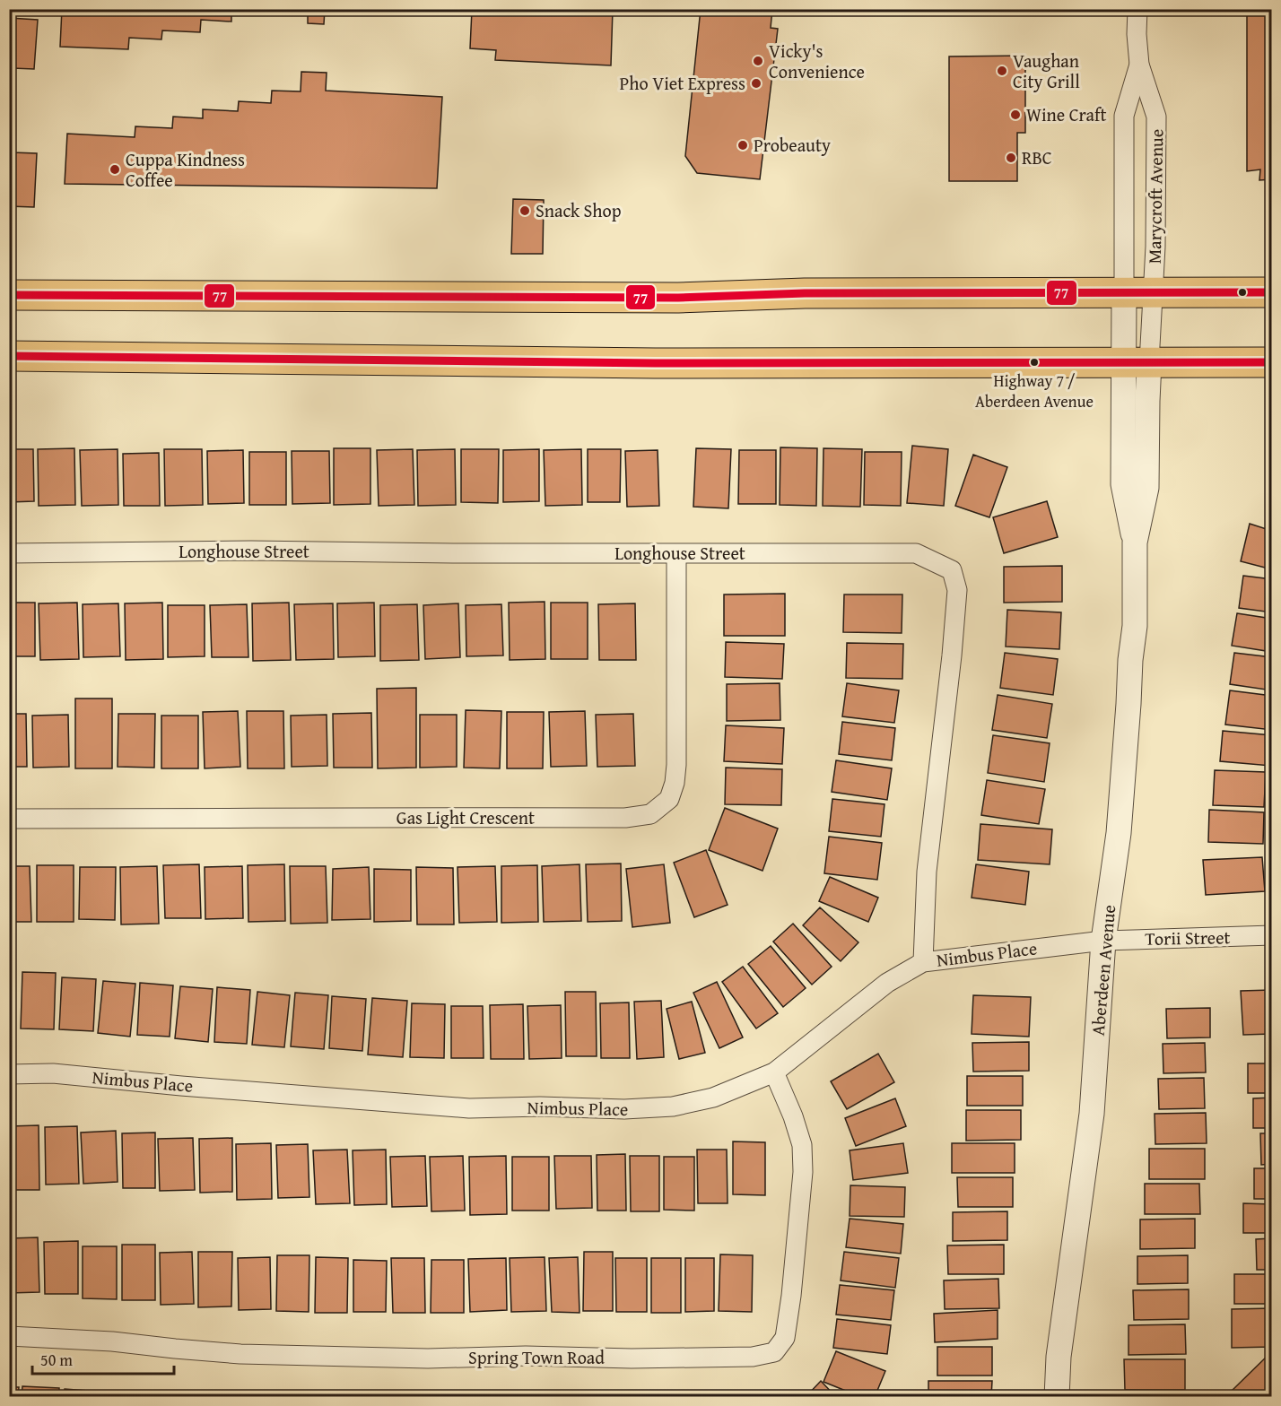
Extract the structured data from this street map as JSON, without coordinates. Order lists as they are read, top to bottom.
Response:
{
  "streets": {
    "street": [
      "Marycroft Avenue",
      "Longhouse Street",
      "Gas Light Crescent",
      "Torii Street",
      "Nimbus Place",
      "Aberdeen Avenue",
      "Spring Town Road"
    ]
  },
  "crossings": [
    ["Marycroft Avenue", "Aberdeen Avenue"],
    ["Longhouse Street", "Gas Light Crescent"],
    ["Longhouse Street", "Nimbus Place"],
    ["Torii Street", "Nimbus Place"],
    ["Torii Street", "Aberdeen Avenue"],
    ["Nimbus Place", "Aberdeen Avenue"],
    ["Nimbus Place", "Spring Town Road"]
  ],
  "places": [
    "Vicky's Convenience",
    "Vaughan City Grill",
    "Pho Viet Express",
    "Wine Craft",
    "Probeauty",
    "RBC",
    "Cuppa Kindness Coffee",
    "Snack Shop",
    "Highway 7 / Aberdeen Avenue"
  ],
  "lines": ["transit line 77"],
  "scale_bar": "50 m"
}
